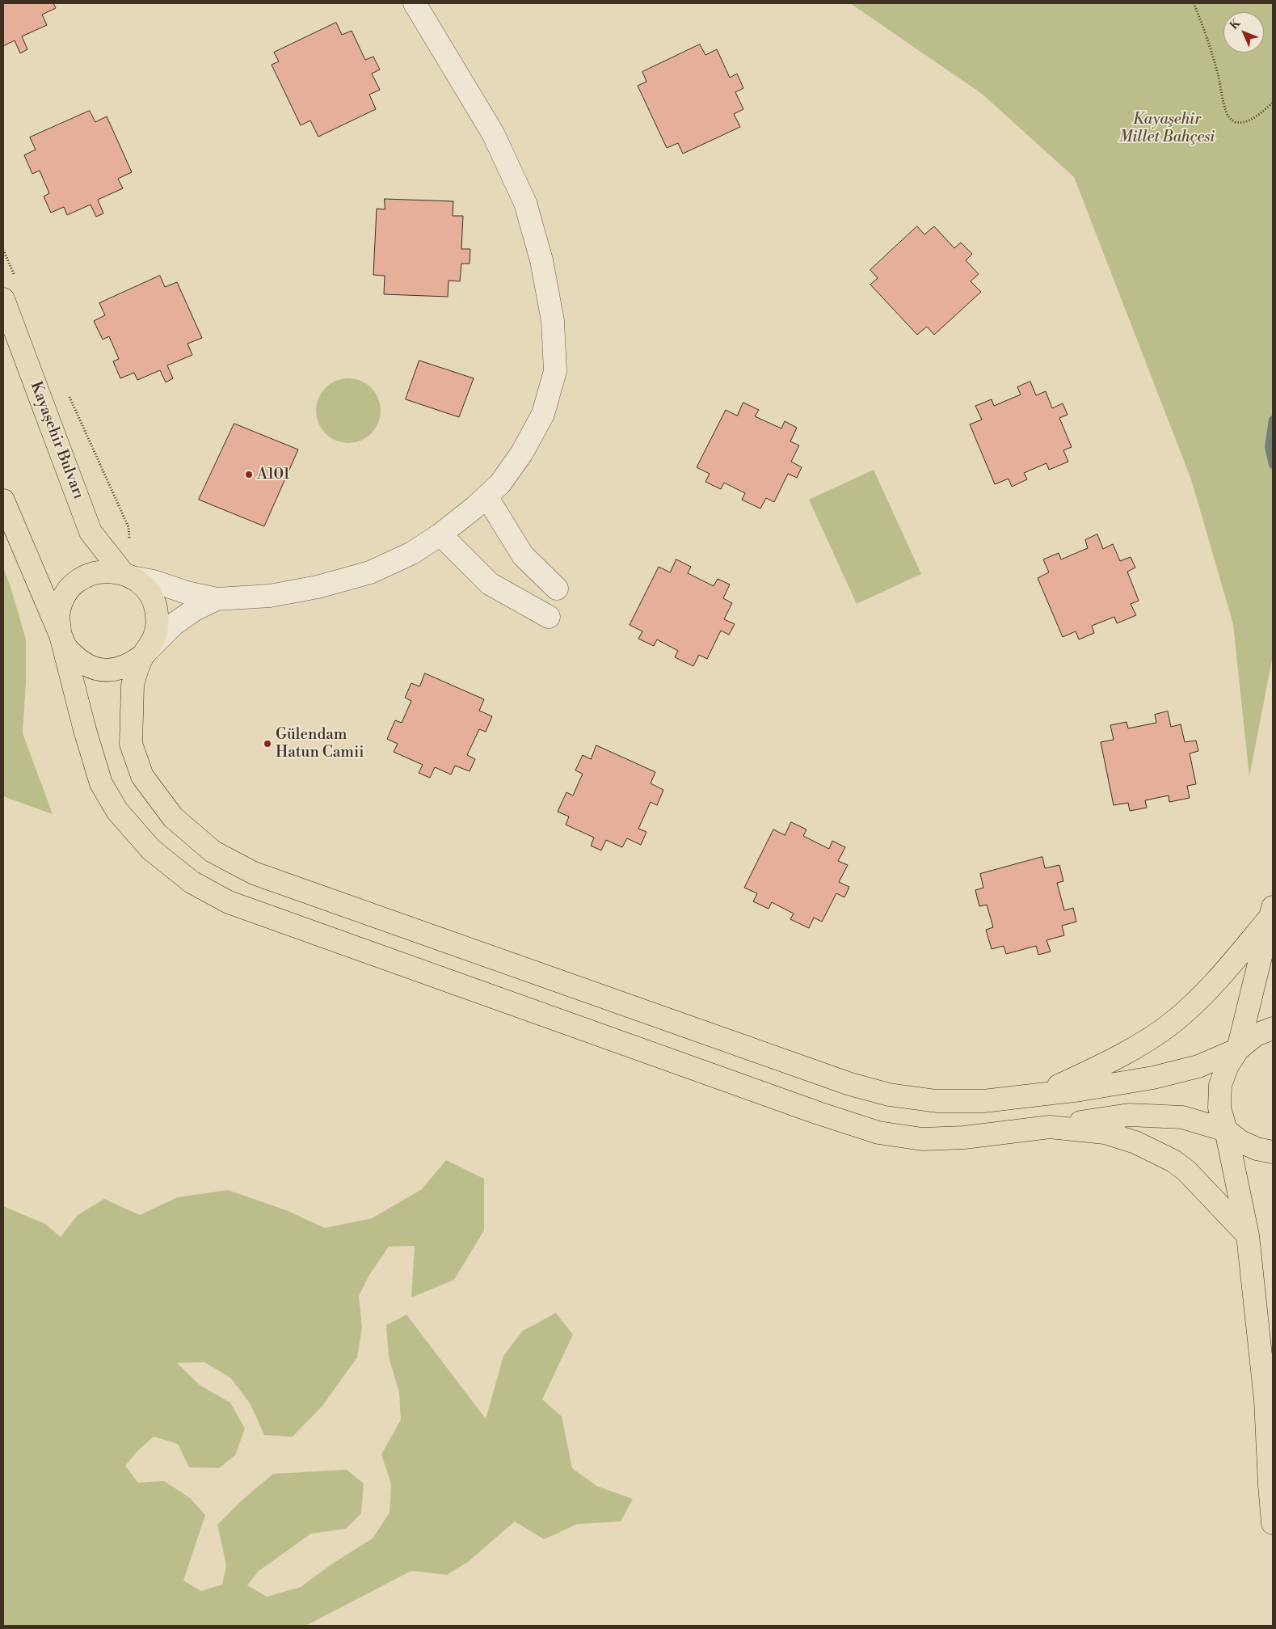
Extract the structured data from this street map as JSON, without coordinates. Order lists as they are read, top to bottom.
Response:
{
  "streets": {
    "main road": ["Kayaşehir Bulvarı"]
  },
  "parks": ["Kayaşehir Millet Bahçesi"],
  "places": ["A101", "Gülendam Hatun Camii"],
  "north": "top left"
}
